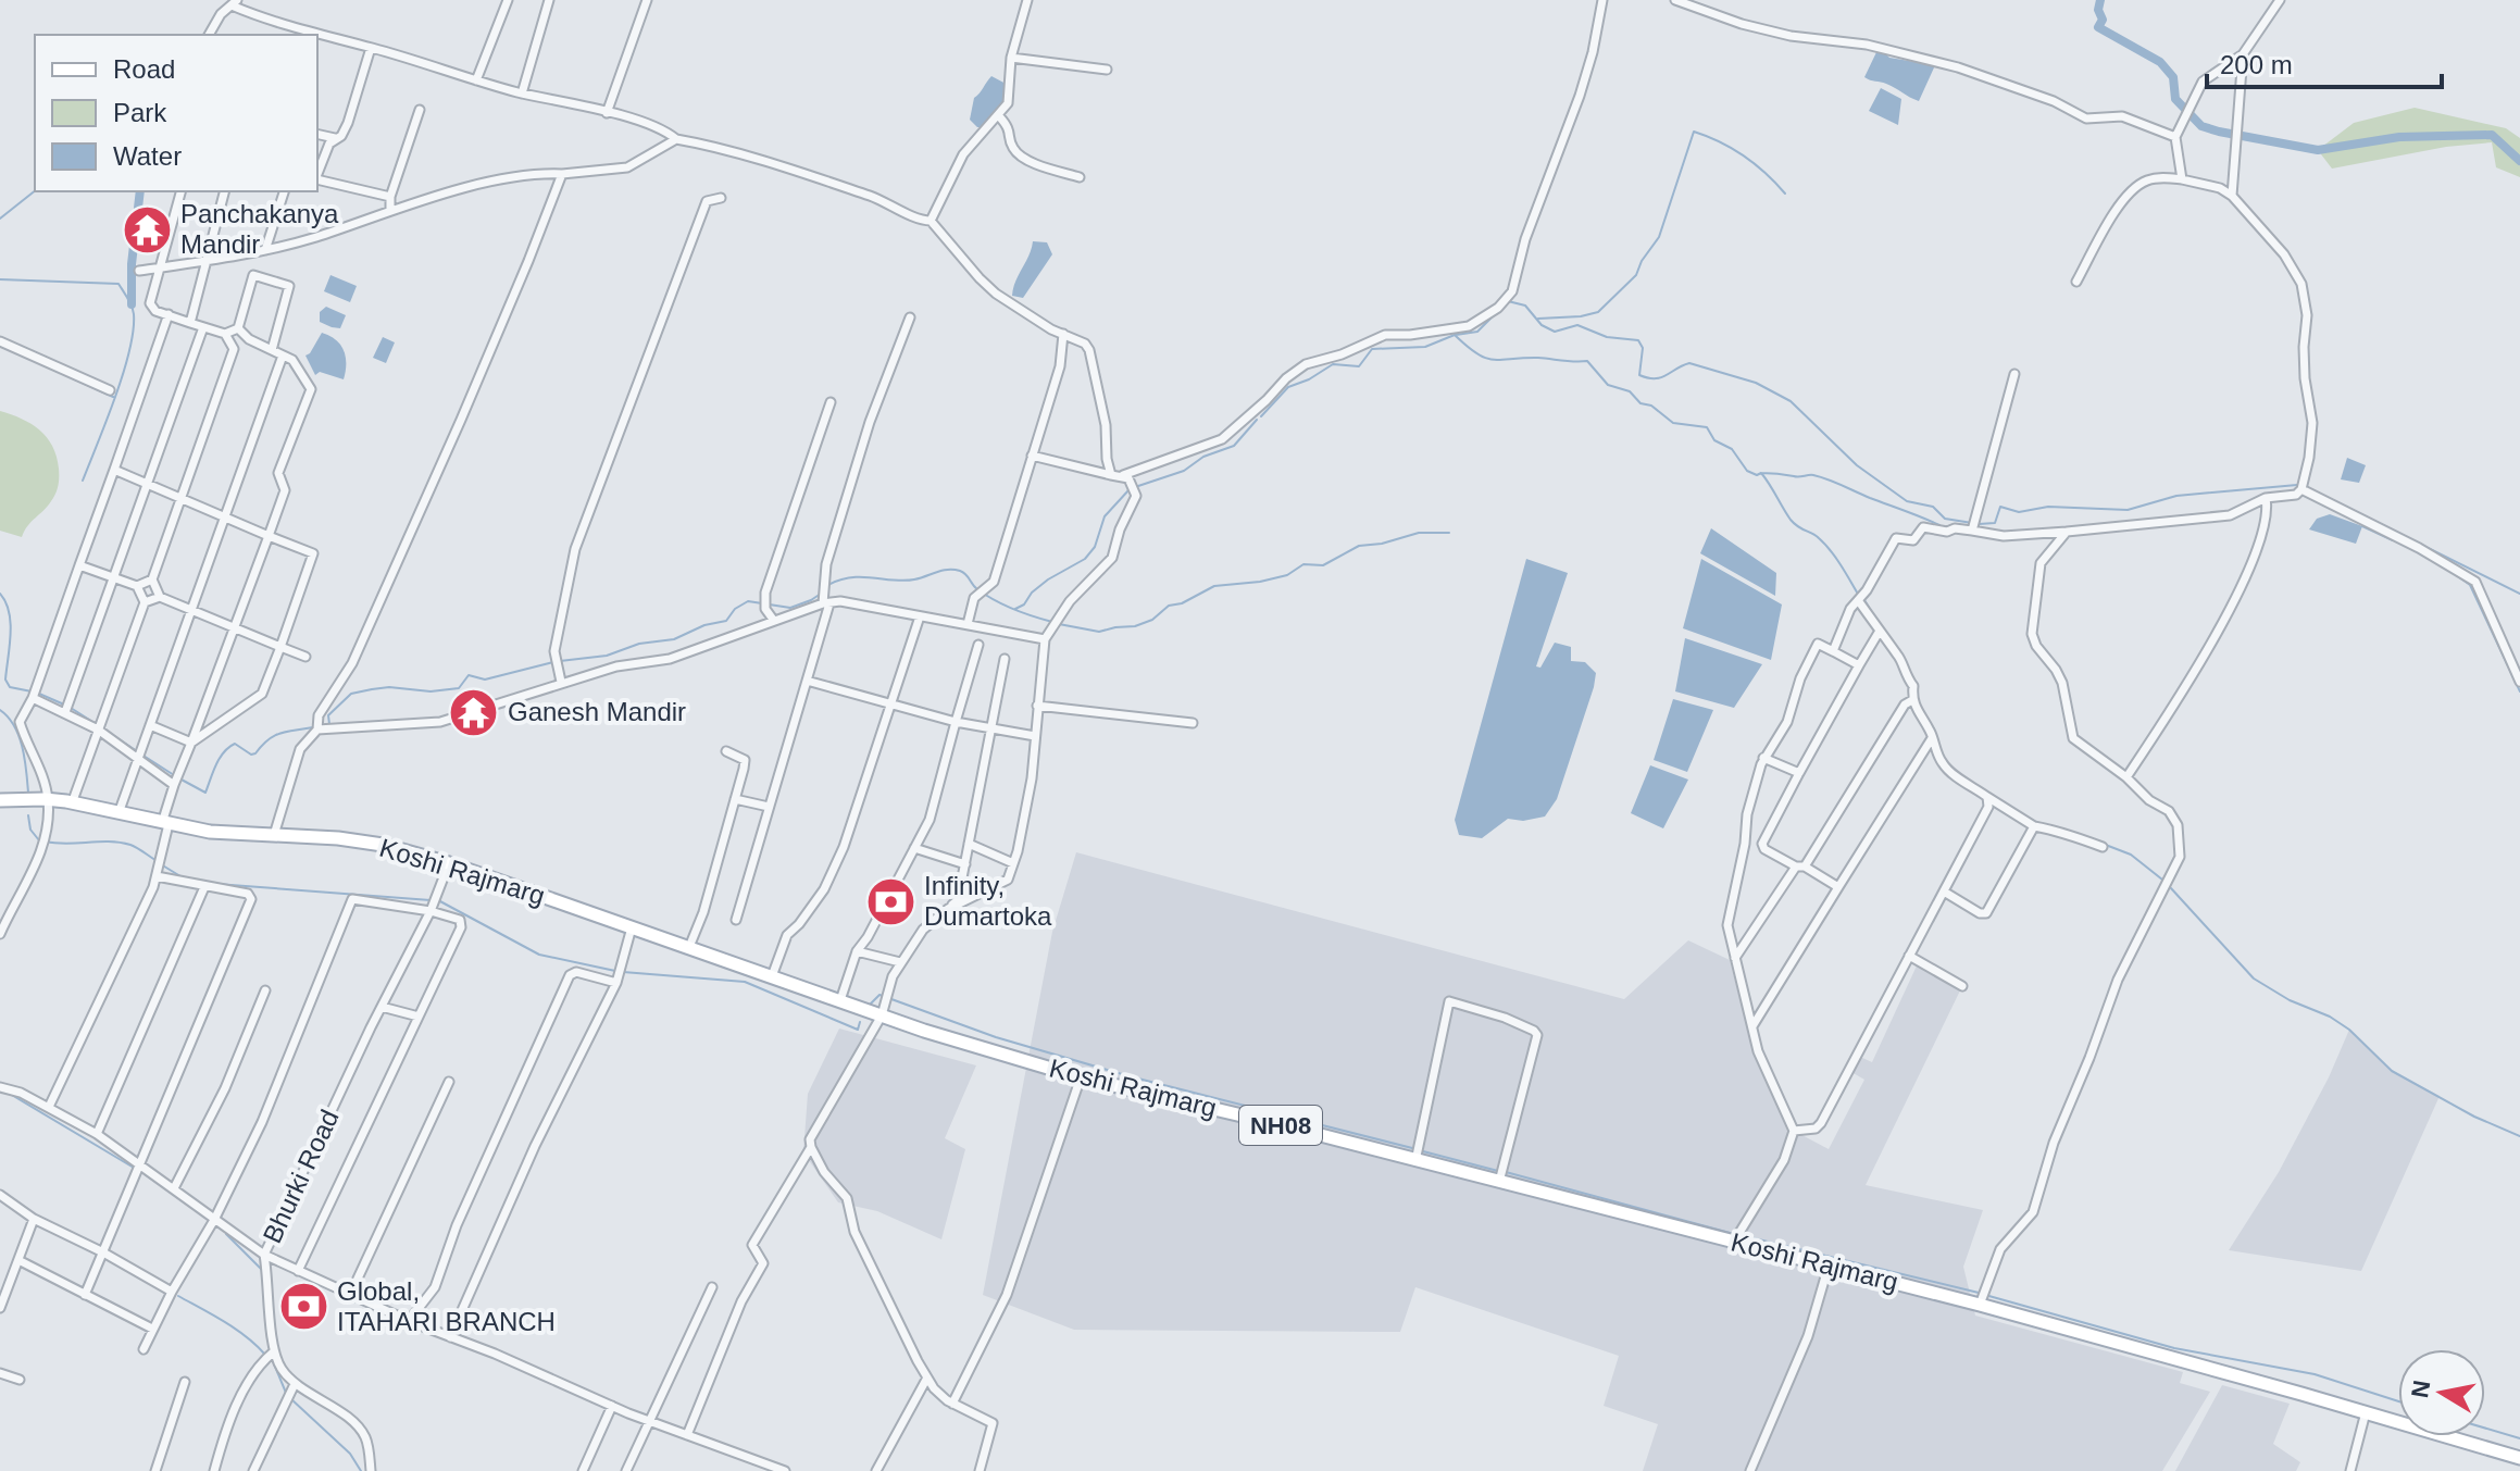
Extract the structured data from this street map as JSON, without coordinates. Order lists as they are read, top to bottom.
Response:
{
  "streets": {
    "main road": ["Koshi Rajmarg", "NH08"],
    "street": ["Bhurki Road"]
  },
  "crossings": [
    ["Koshi Rajmarg", "Bhurki Road"]
  ],
  "places": {
    "temple": ["Panchakanya Mandir", "Ganesh Mandir"],
    "bank": ["Infinity, Dumartoka", "Global, ITAHARI BRANCH"]
  },
  "legend": ["Road", "Park", "Water"],
  "scale_bar": "200 m",
  "north": "left"
}
